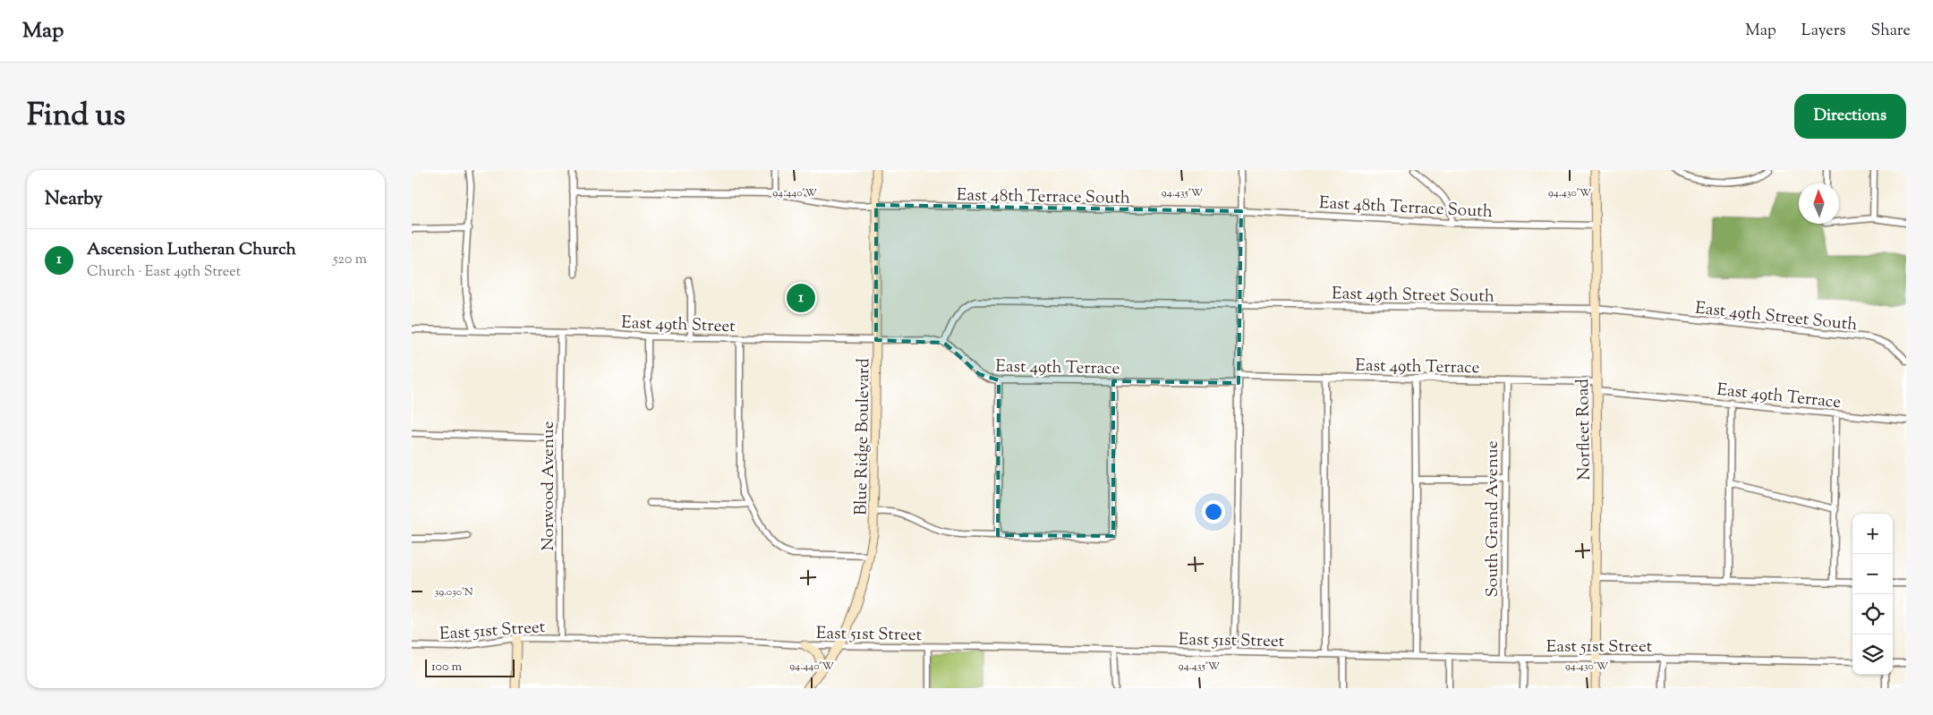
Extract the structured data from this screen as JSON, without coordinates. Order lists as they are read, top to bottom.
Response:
{
  "streets": {
    "street": [
      "East 48th Terrace South",
      "East 49th Street South",
      "East 49th Street",
      "East 49th Terrace",
      "Norfleet Road",
      "Blue Ridge Boulevard",
      "Norwood Avenue",
      "South Grand Avenue",
      "East 51st Street"
    ]
  },
  "crossings": [
    ["East 48th Terrace South", "Norfleet Road"],
    ["East 48th Terrace South", "Blue Ridge Boulevard"],
    ["East 49th Street South", "East 49th Street"],
    ["East 49th Street South", "East 49th Terrace"],
    ["East 49th Street South", "Norfleet Road"],
    ["East 49th Street", "East 49th Terrace"],
    ["East 49th Street", "Blue Ridge Boulevard"],
    ["East 49th Street", "Norwood Avenue"],
    ["East 49th Terrace", "Norfleet Road"],
    ["East 49th Terrace", "South Grand Avenue"],
    ["Norfleet Road", "East 51st Street"],
    ["Blue Ridge Boulevard", "East 51st Street"],
    ["Norwood Avenue", "East 51st Street"],
    ["South Grand Avenue", "East 51st Street"]
  ],
  "scale_bar": "100 m",
  "north": "top",
  "page": {
    "header": "Map",
    "nav": ["Map", "Layers", "Share"],
    "title": "Find us",
    "buttons": "Directions",
    "heading": "Nearby",
    "list": [
      {
        "mark": "1",
        "name": "Ascension Lutheran Church",
        "note": "Church · East 49th Street",
        "value": "520 m"
      }
    ],
    "pins": "1",
    "map_buttons": ["+", "−"],
    "scale": "100 m"
  },
  "coordinates": [
    "94.440°W",
    "94.435°W",
    "94.430°W",
    "39.030°N"
  ]
}
